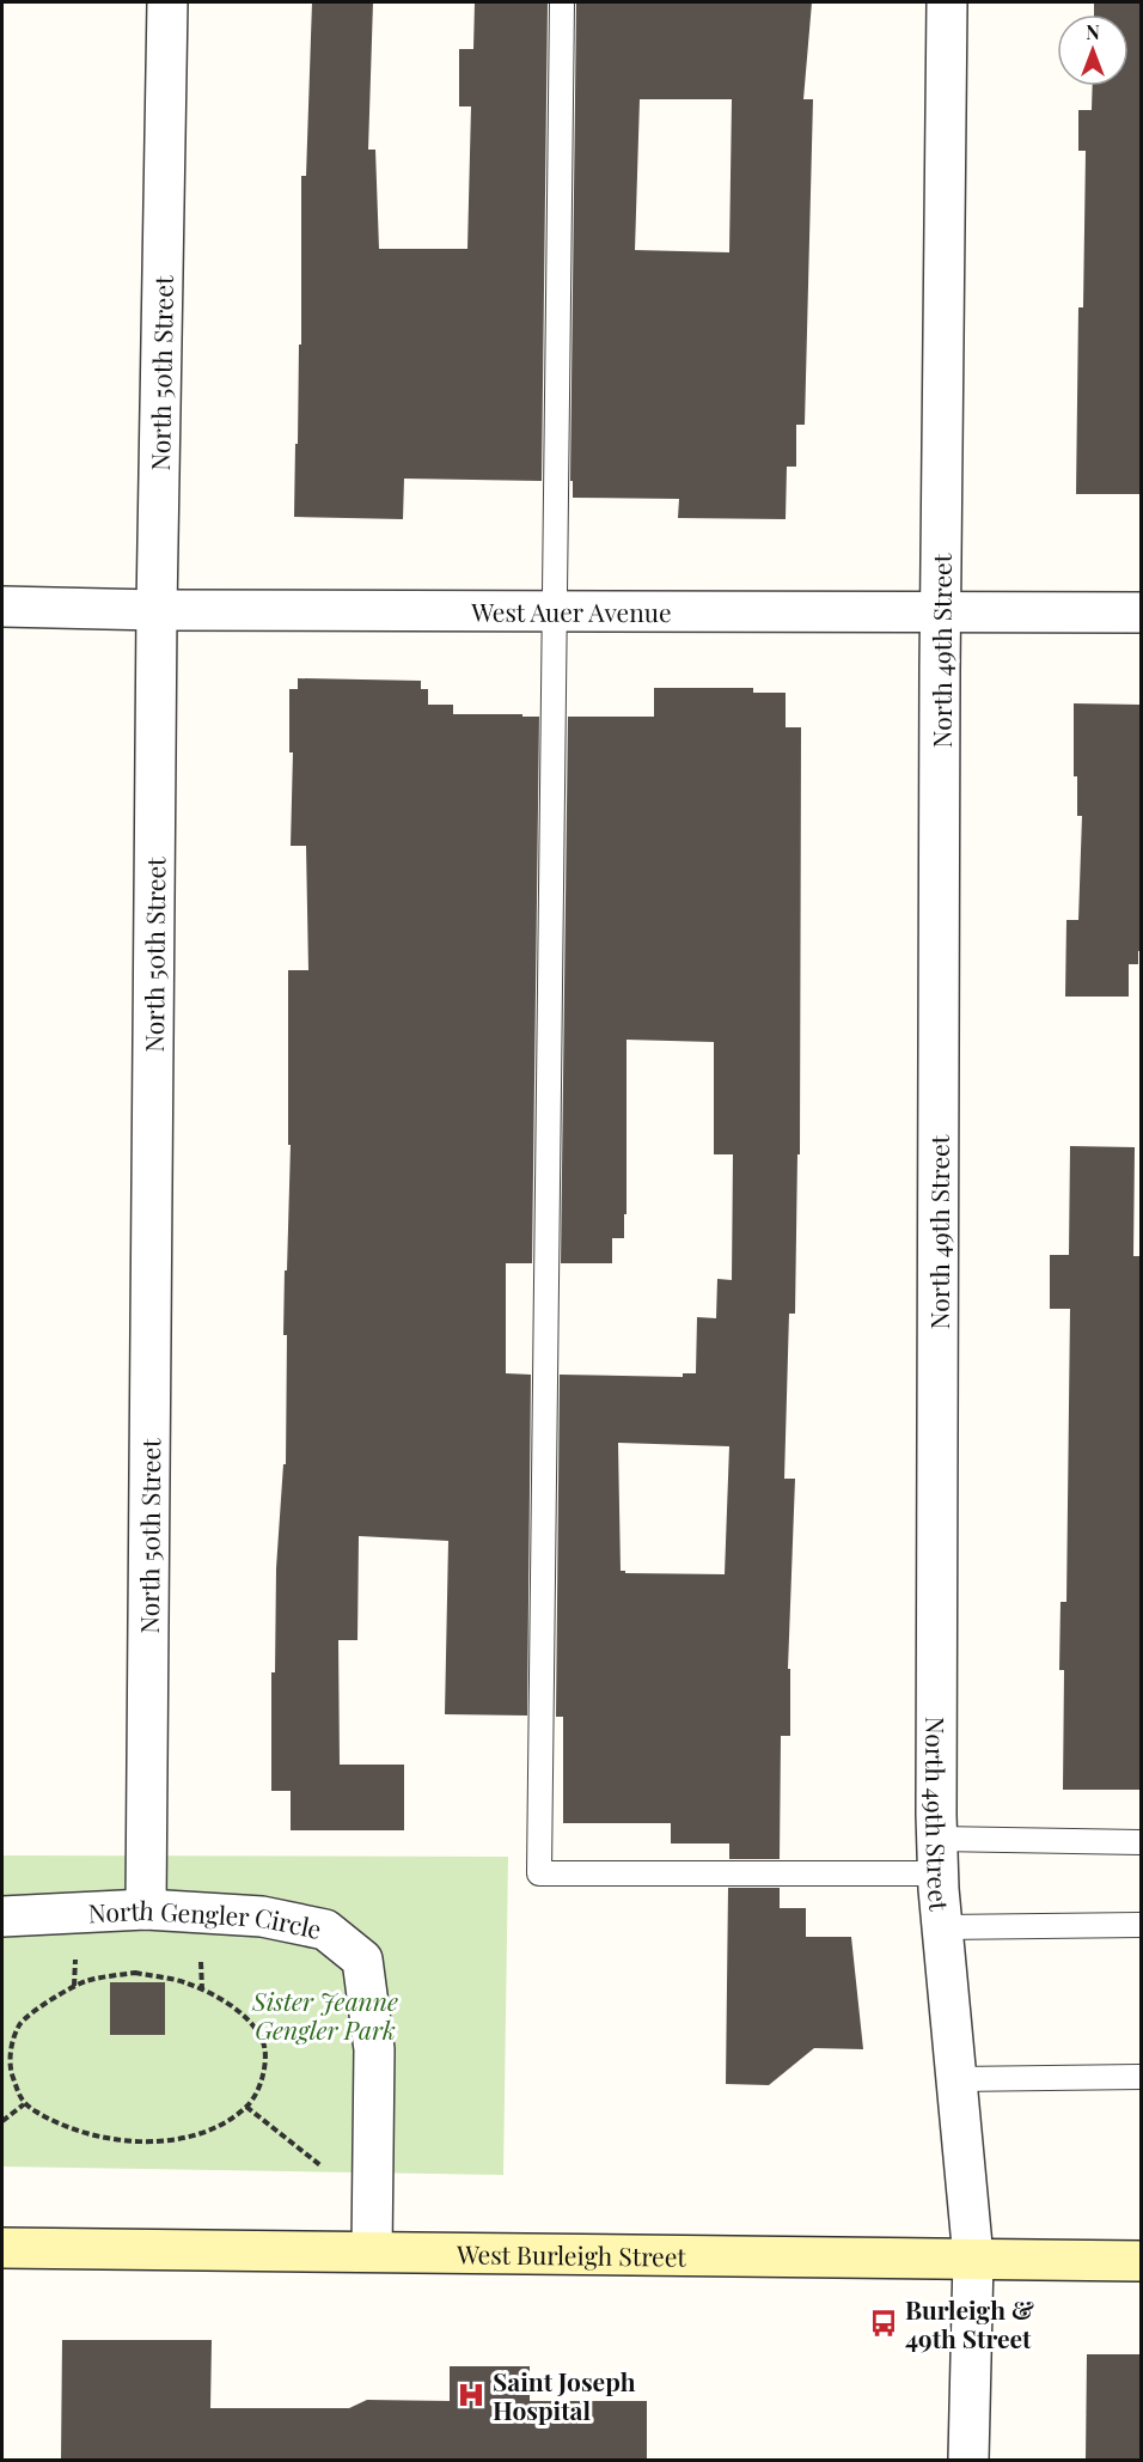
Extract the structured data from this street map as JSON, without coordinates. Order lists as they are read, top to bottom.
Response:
{
  "streets": {
    "main road": ["West Burleigh Street"],
    "street": [
      "North 50th Street",
      "West Auer Avenue",
      "North 49th Street",
      "North Gengler Circle"
    ]
  },
  "crossings": [
    ["North 50th Street", "West Auer Avenue"],
    ["North 50th Street", "North Gengler Circle"],
    ["West Auer Avenue", "North 49th Street"],
    ["North 49th Street", "West Burleigh Street"],
    ["North Gengler Circle", "West Burleigh Street"]
  ],
  "parks": ["Sister Jeanne Gengler Park"],
  "places": {
    "bus stop": ["Burleigh & 49th Street"],
    "hospital": ["Saint Joseph Hospital"]
  },
  "north": "top"
}
